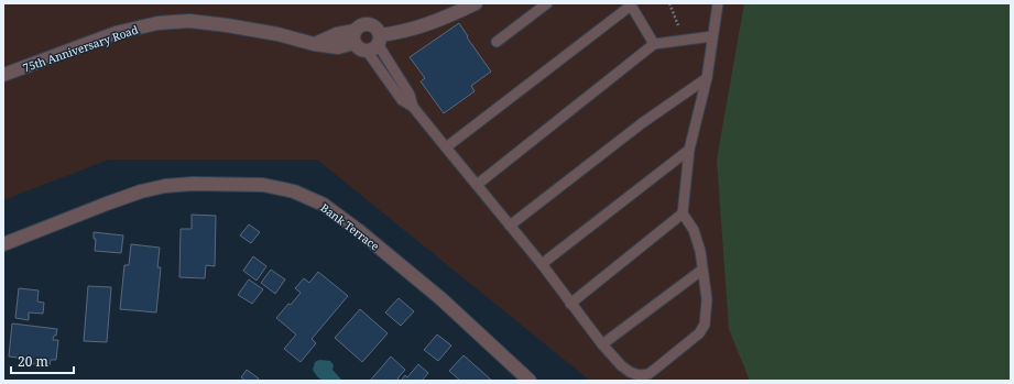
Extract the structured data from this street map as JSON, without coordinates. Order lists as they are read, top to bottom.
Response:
{
  "streets": {
    "street": ["75th Anniversary Road", "Bank Terrace"]
  },
  "scale_bar": "20 m"
}
